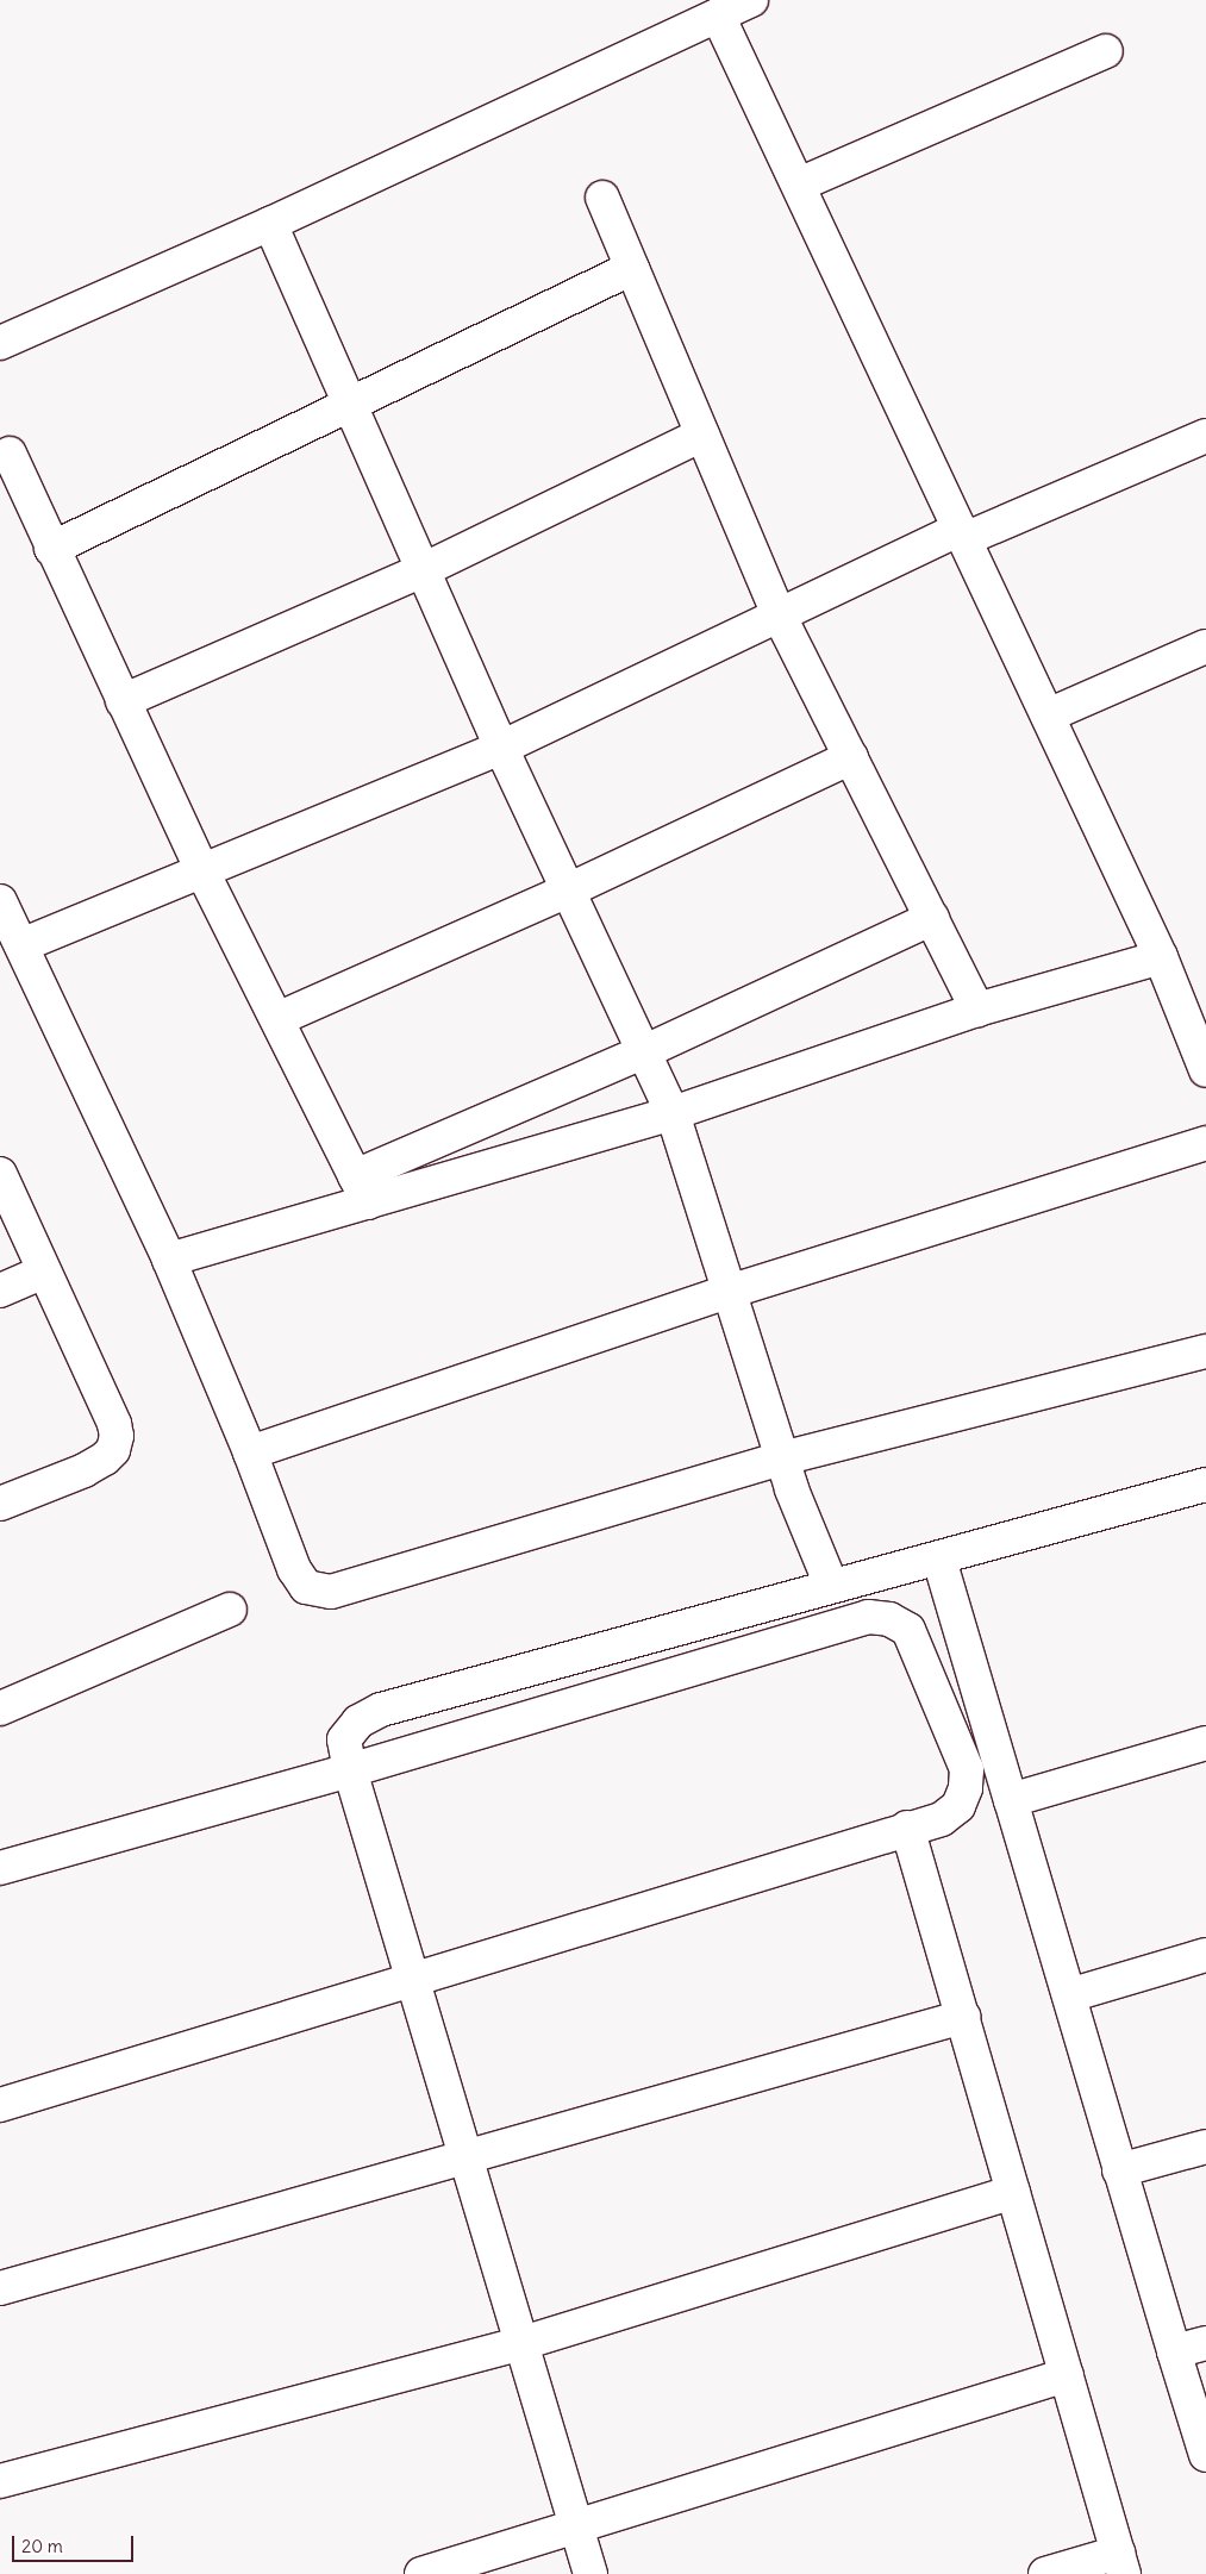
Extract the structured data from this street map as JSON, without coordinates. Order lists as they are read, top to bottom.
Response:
{
  "scale_bar": "20 m"
}
